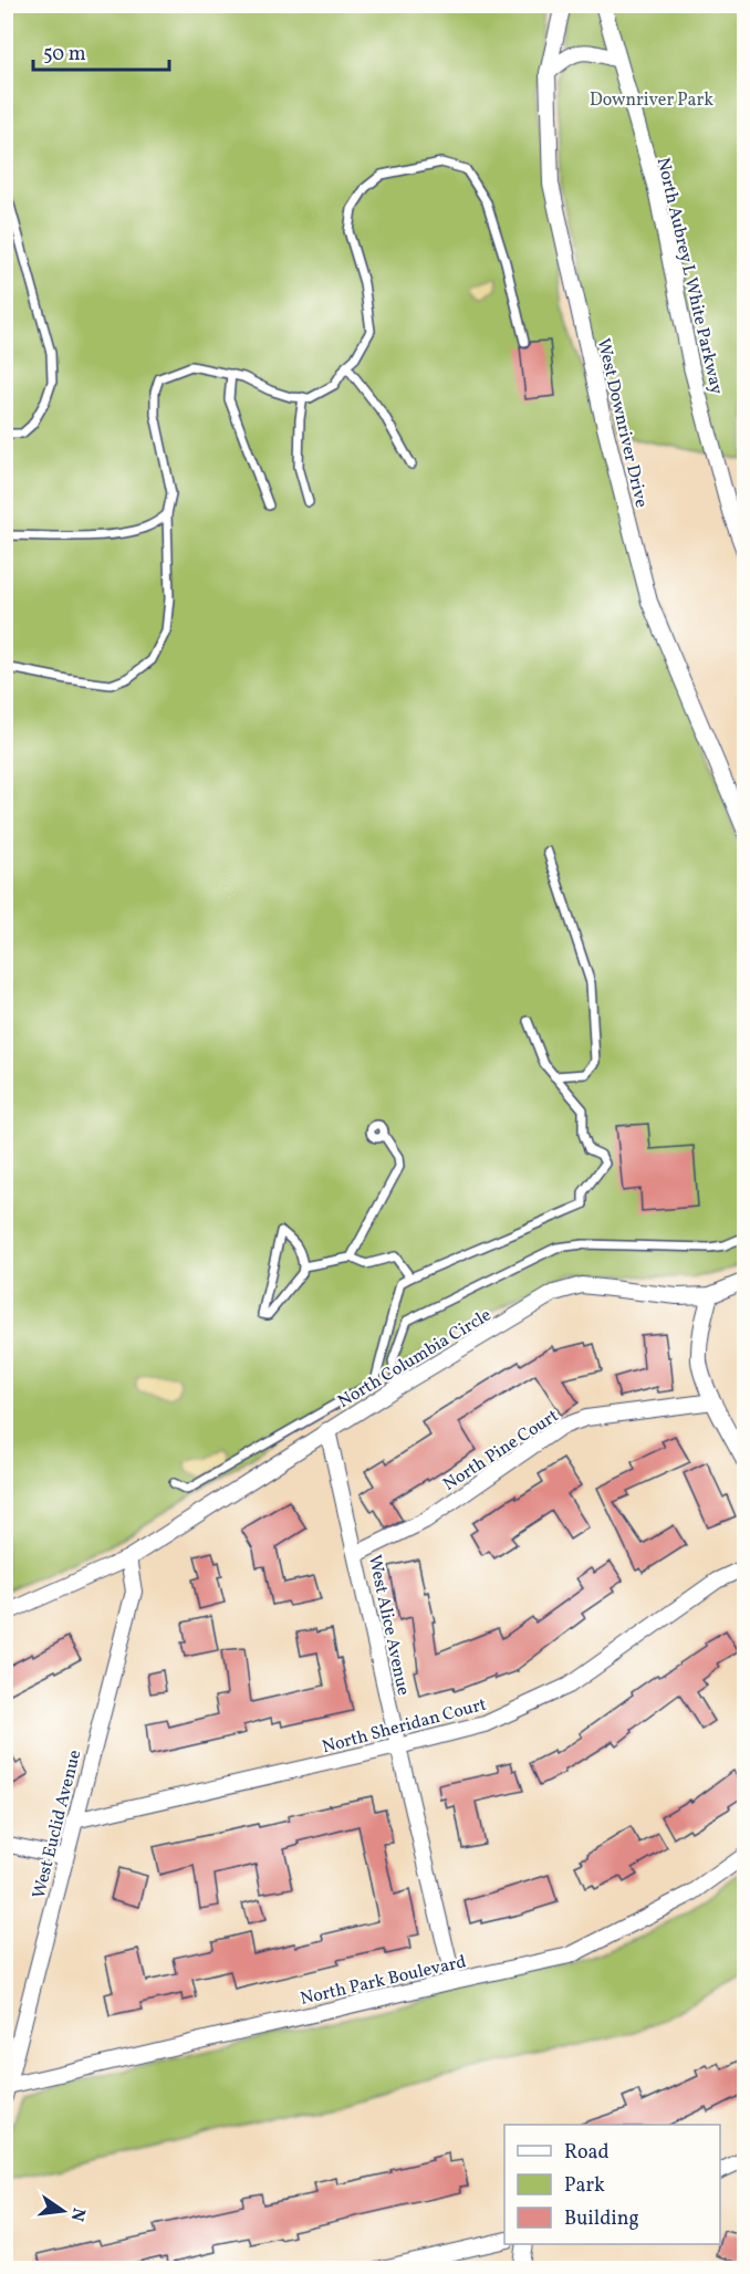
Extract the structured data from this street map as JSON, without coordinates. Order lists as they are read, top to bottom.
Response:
{
  "streets": {
    "street": [
      "North Aubrey L White Parkway",
      "West Downriver Drive",
      "North Columbia Circle",
      "North Pine Court",
      "West Alice Avenue",
      "North Sheridan Court",
      "West Euclid Avenue",
      "North Park Boulevard"
    ]
  },
  "crossings": [
    ["North Columbia Circle", "West Alice Avenue"],
    ["North Columbia Circle", "West Euclid Avenue"],
    ["North Pine Court", "West Alice Avenue"],
    ["West Alice Avenue", "North Sheridan Court"],
    ["West Alice Avenue", "North Park Boulevard"],
    ["North Sheridan Court", "West Euclid Avenue"],
    ["West Euclid Avenue", "North Park Boulevard"]
  ],
  "parks": ["Downriver Park"],
  "legend": ["Road", "Park", "Building"],
  "scale_bar": "50 m",
  "north": "right"
}
